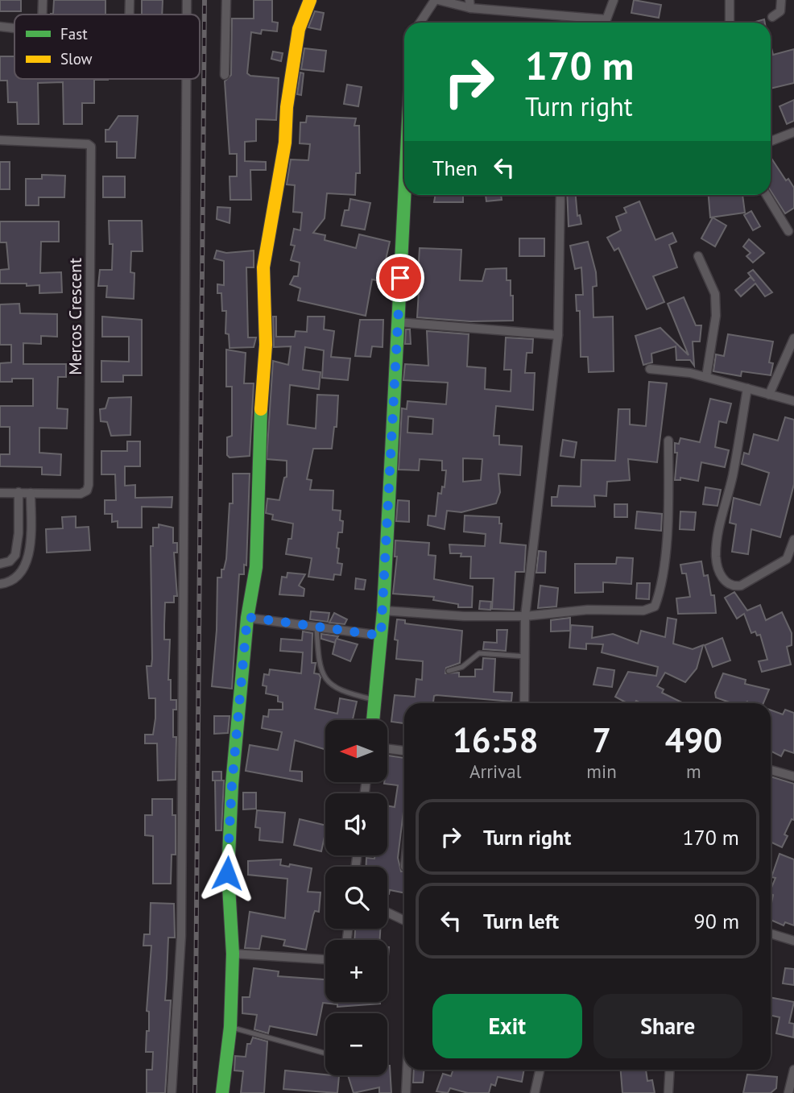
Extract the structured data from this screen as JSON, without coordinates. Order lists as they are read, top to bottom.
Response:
{
  "streets": {
    "street": ["Mercos Crescent"]
  },
  "legend": ["Fast", "Slow"],
  "north": "left",
  "page": {
    "turn": ["170 m", "Turn right"],
    "then": "Then",
    "eta": [
      "16:58",
      "Arrival",
      "7",
      "min",
      "490",
      "m"
    ],
    "map_buttons": ["+", "−"],
    "list": [
      {
        "name": "Turn right",
        "value": "170 m"
      },
      {
        "name": "Turn left",
        "value": "90 m"
      }
    ],
    "buttons": ["Exit", "Share"]
  }
}
